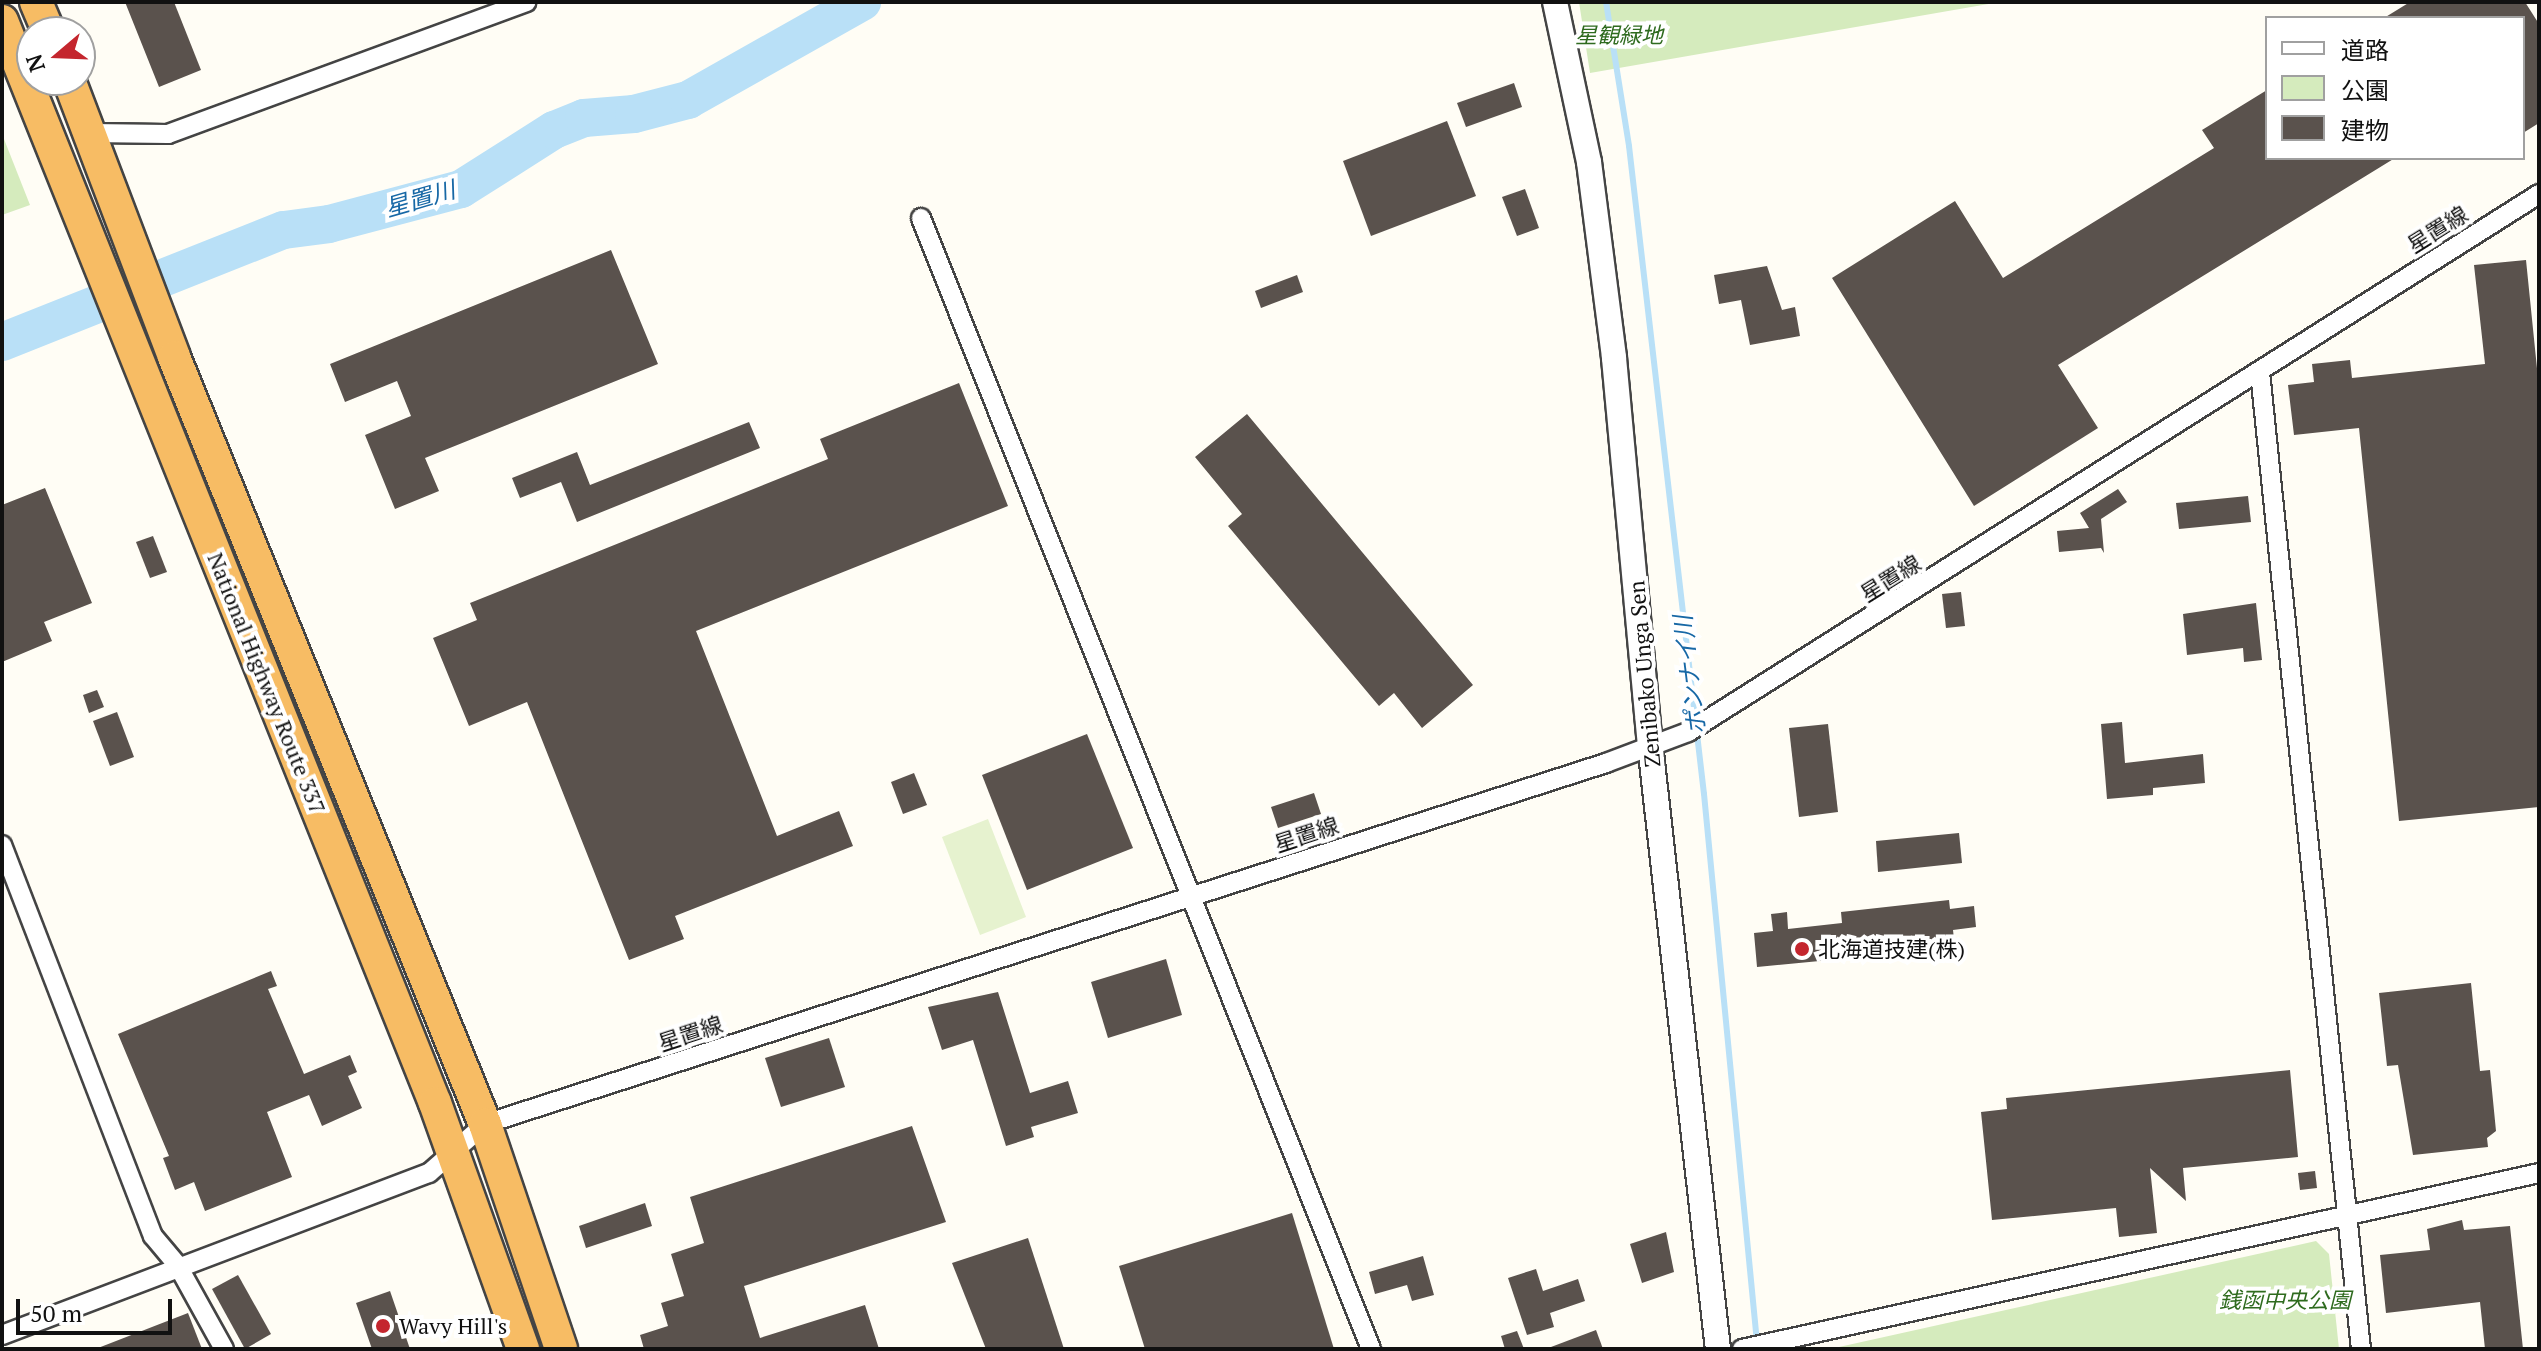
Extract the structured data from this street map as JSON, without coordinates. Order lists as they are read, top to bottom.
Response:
{
  "streets": {
    "highway": ["National Highway Route 337"],
    "street": ["星置線", "Zenibako Unga Sen"]
  },
  "crossings": [
    ["星置線", "Zenibako Unga Sen"],
    ["星置線", "National Highway Route 337"]
  ],
  "water": ["星置川", "ポンナイ川"],
  "parks": ["星観緑地", "銭函中央公園"],
  "places": ["北海道技建(株)", "Wavy Hill's"],
  "legend": ["道路", "公園", "建物"],
  "scale_bar": "50 m",
  "north": "left"
}
